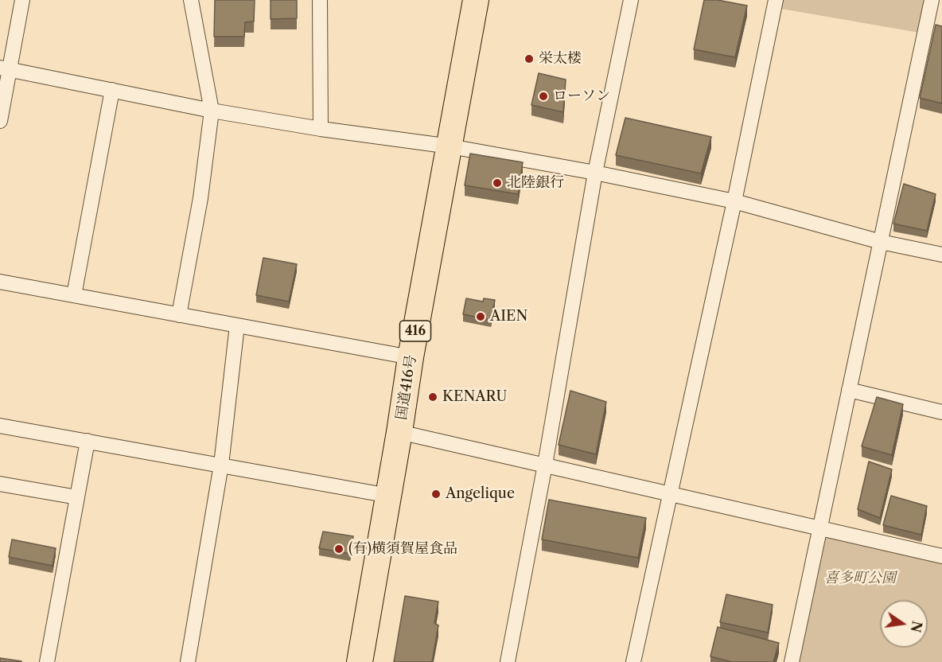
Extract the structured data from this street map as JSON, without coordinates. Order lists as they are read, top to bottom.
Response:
{
  "streets": {
    "highway": ["416", "国道416号"]
  },
  "parks": ["喜多町公園"],
  "places": [
    "栄太楼",
    "ローソン",
    "北陸銀行",
    "AIEN",
    "KENARU",
    "Angelique",
    "(有)横須賀屋食品"
  ],
  "north": "right"
}
